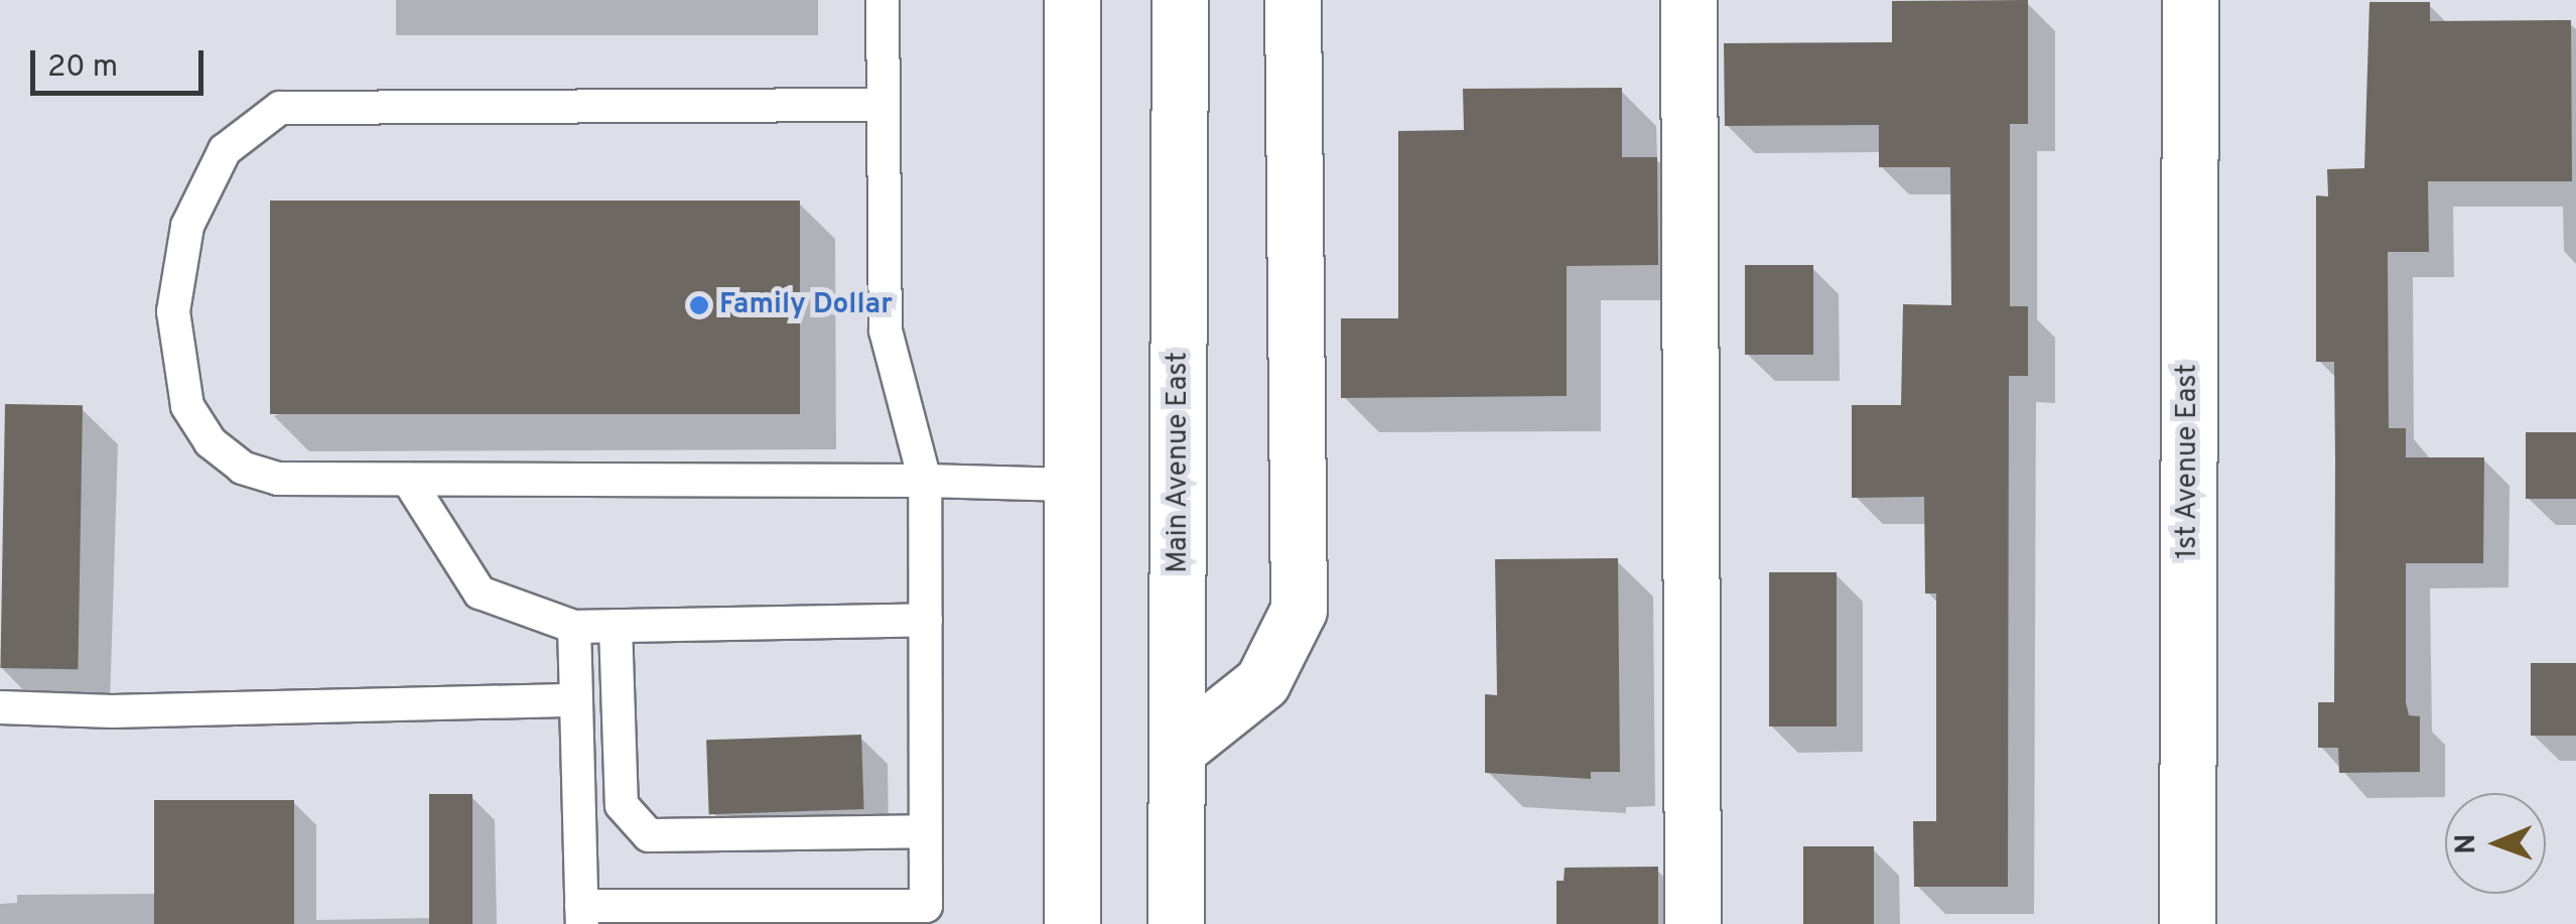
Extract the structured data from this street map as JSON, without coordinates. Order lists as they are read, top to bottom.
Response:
{
  "streets": {
    "street": ["1st Avenue East", "Main Avenue East"]
  },
  "places": ["Family Dollar"],
  "scale_bar": "20 m",
  "north": "left"
}
